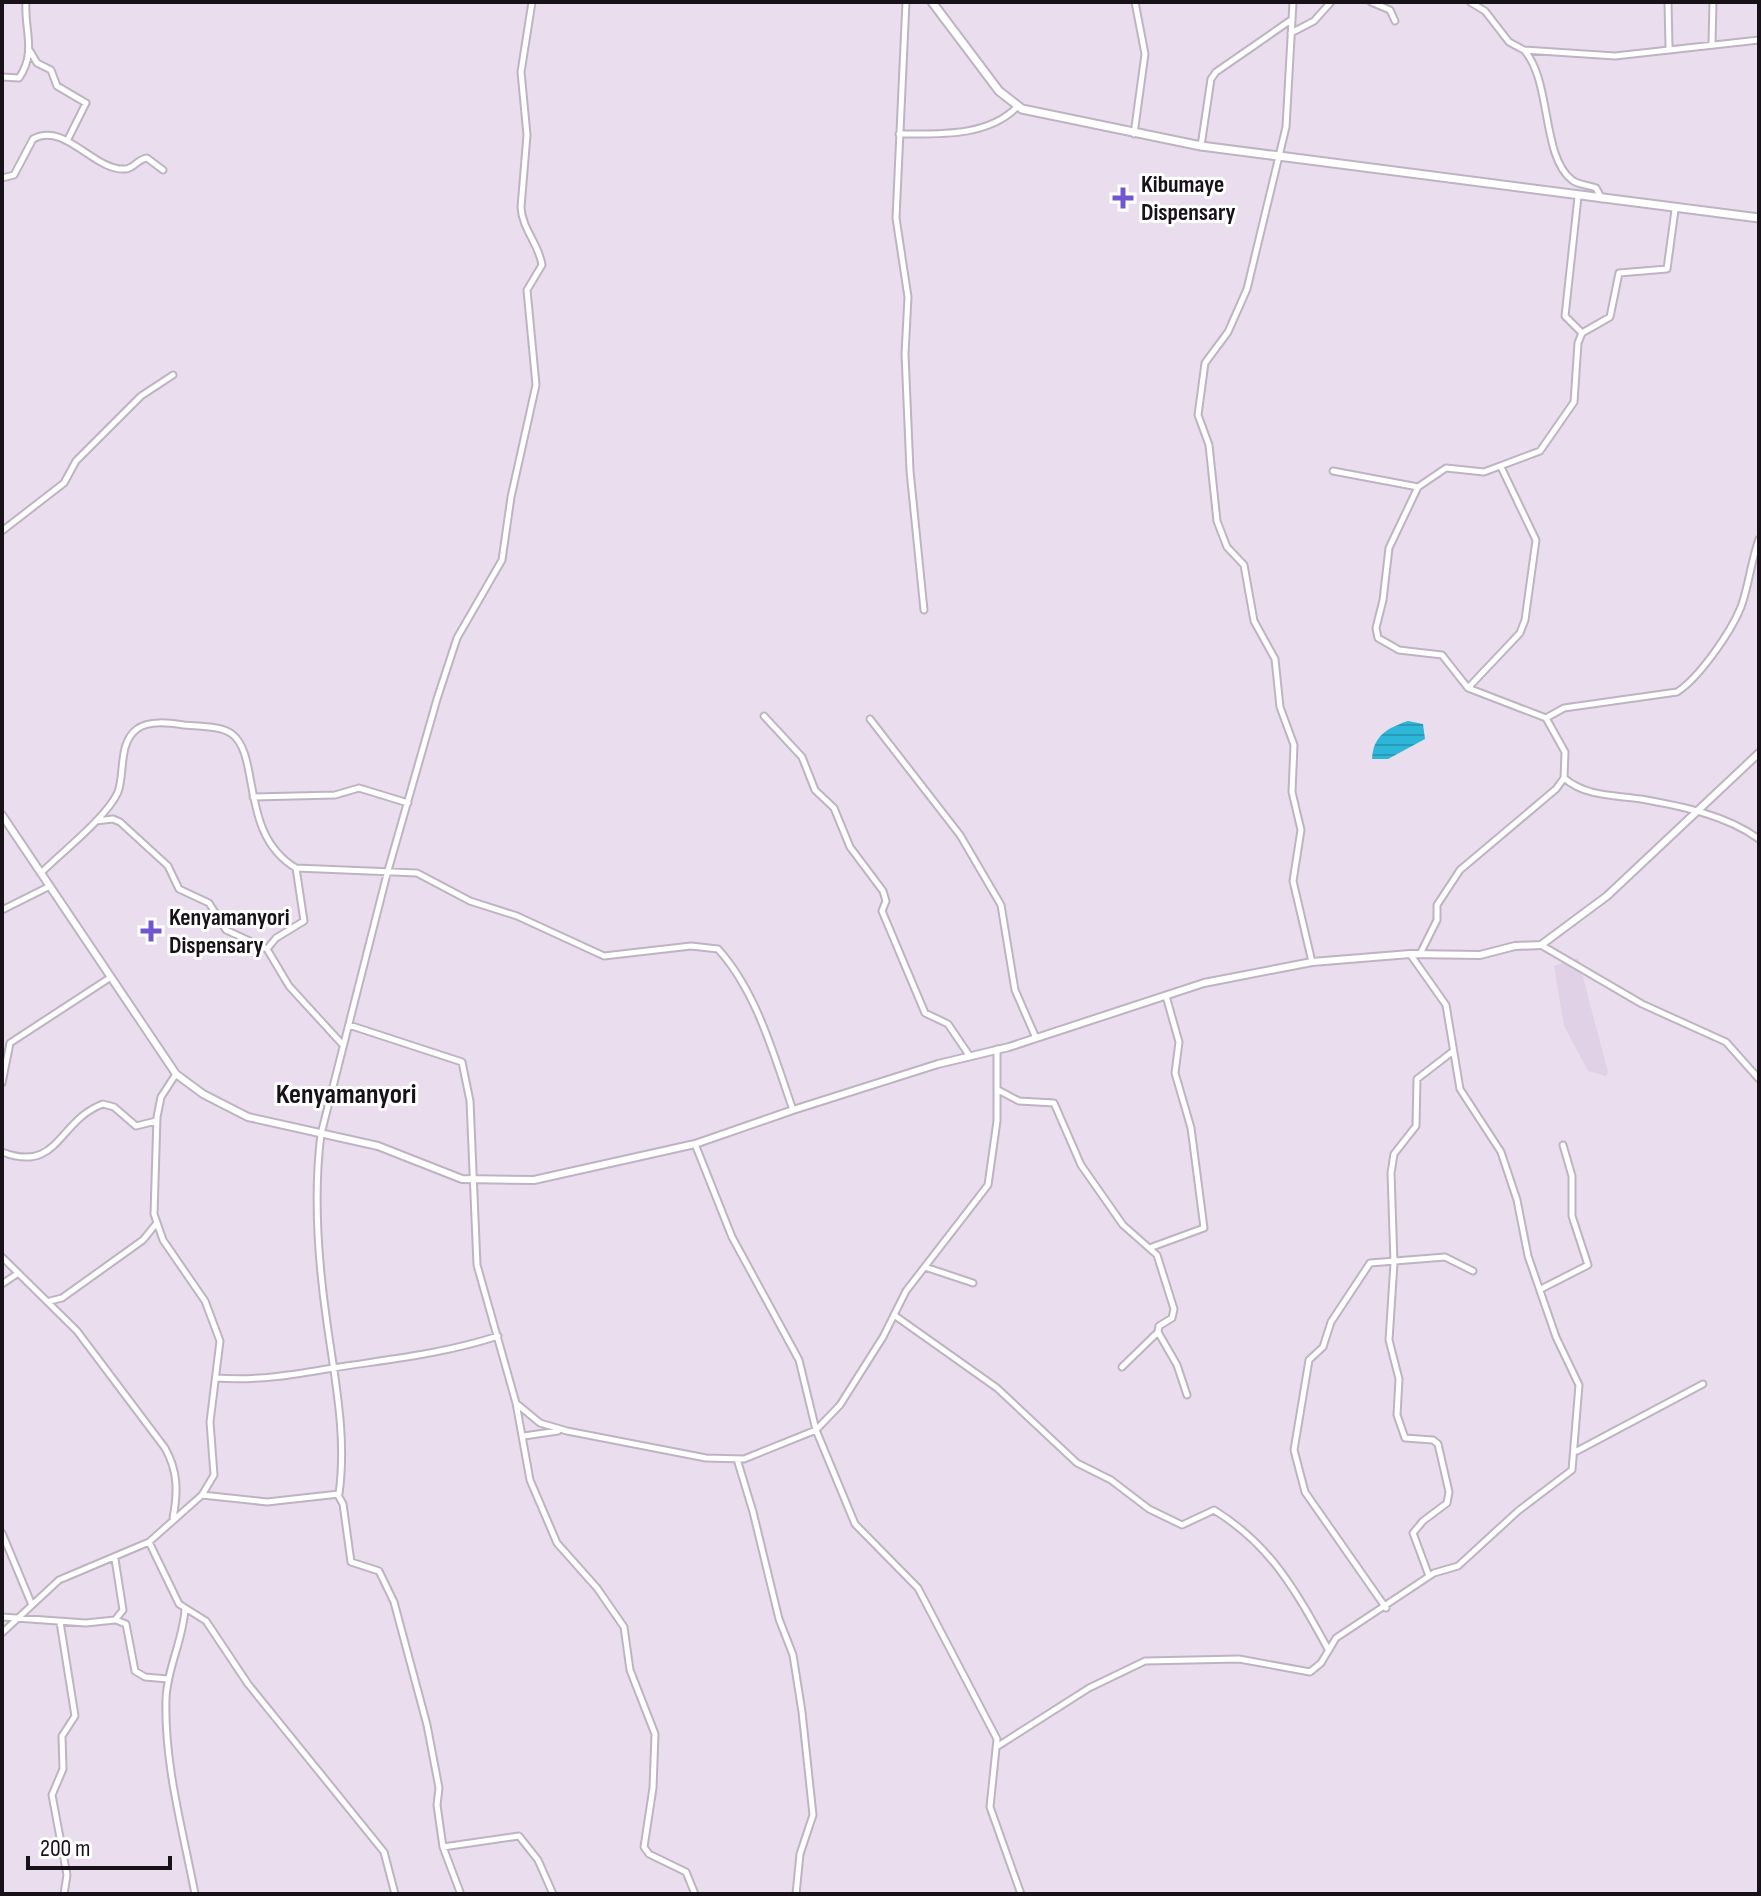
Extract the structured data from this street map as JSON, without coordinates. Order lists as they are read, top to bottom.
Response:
{
  "districts": ["Kenyamanyori"],
  "places": {
    "health": ["Kibumaye Dispensary", "Kenyamanyori Dispensary"]
  },
  "scale_bar": "200 m"
}
